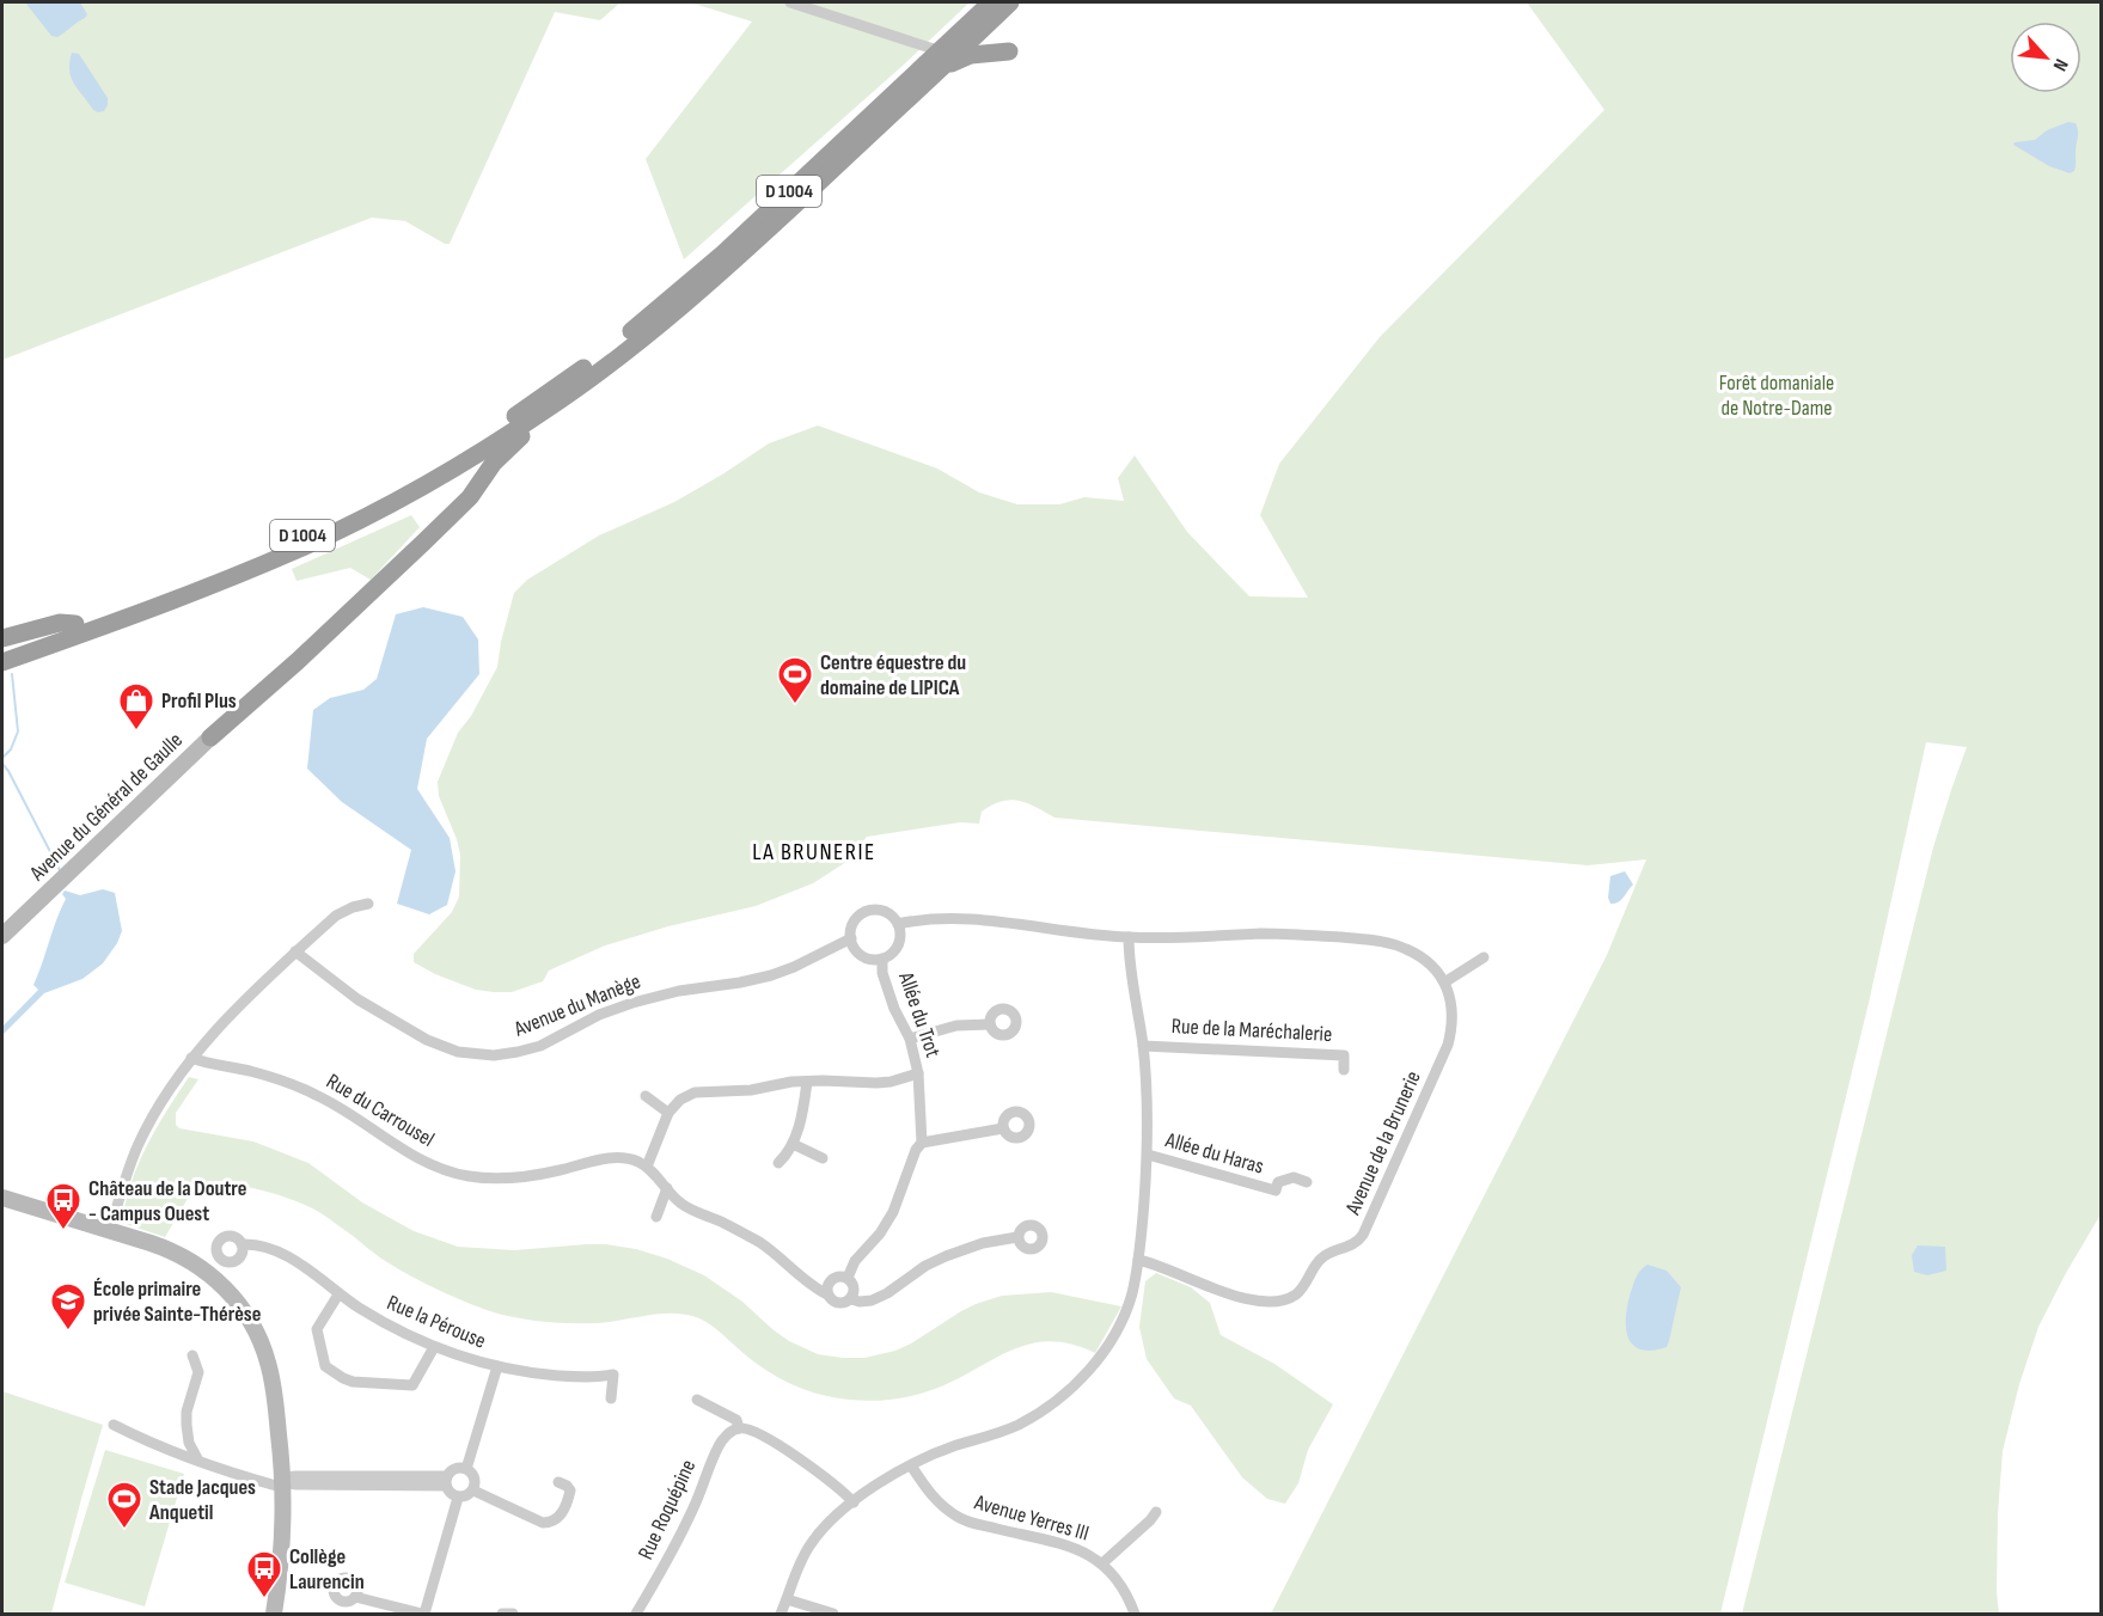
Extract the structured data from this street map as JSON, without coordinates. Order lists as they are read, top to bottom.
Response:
{
  "streets": {
    "highway": ["D 1004"],
    "main road": ["Avenue du Général de Gaulle"],
    "street": [
      "Avenue du Manège",
      "Allée du Trot",
      "Rue de la Maréchalerie",
      "Rue du Carrousel",
      "Avenue de la Brunerie",
      "Allée du Haras",
      "Rue la Pérouse",
      "Rue Roquépine",
      "Avenue Yerres III"
    ]
  },
  "crossings": [
    ["Avenue du Manège", "Allée du Trot"],
    ["Avenue du Manège", "Avenue de la Brunerie"],
    ["Allée du Trot", "Avenue de la Brunerie"]
  ],
  "districts": ["LA BRUNERIE"],
  "parks": ["Forêt domaniale de Notre-Dame"],
  "places": {
    "sports": ["Centre équestre du domaine de LIPICA", "Stade Jacques Anquetil"],
    "shop": ["Profil Plus"],
    "bus stop": ["Château de la Doutre - Campus Ouest", "Collège Laurencin"],
    "school or university": ["École primaire privée Sainte-Thérèse"]
  },
  "north": "bottom right"
}
